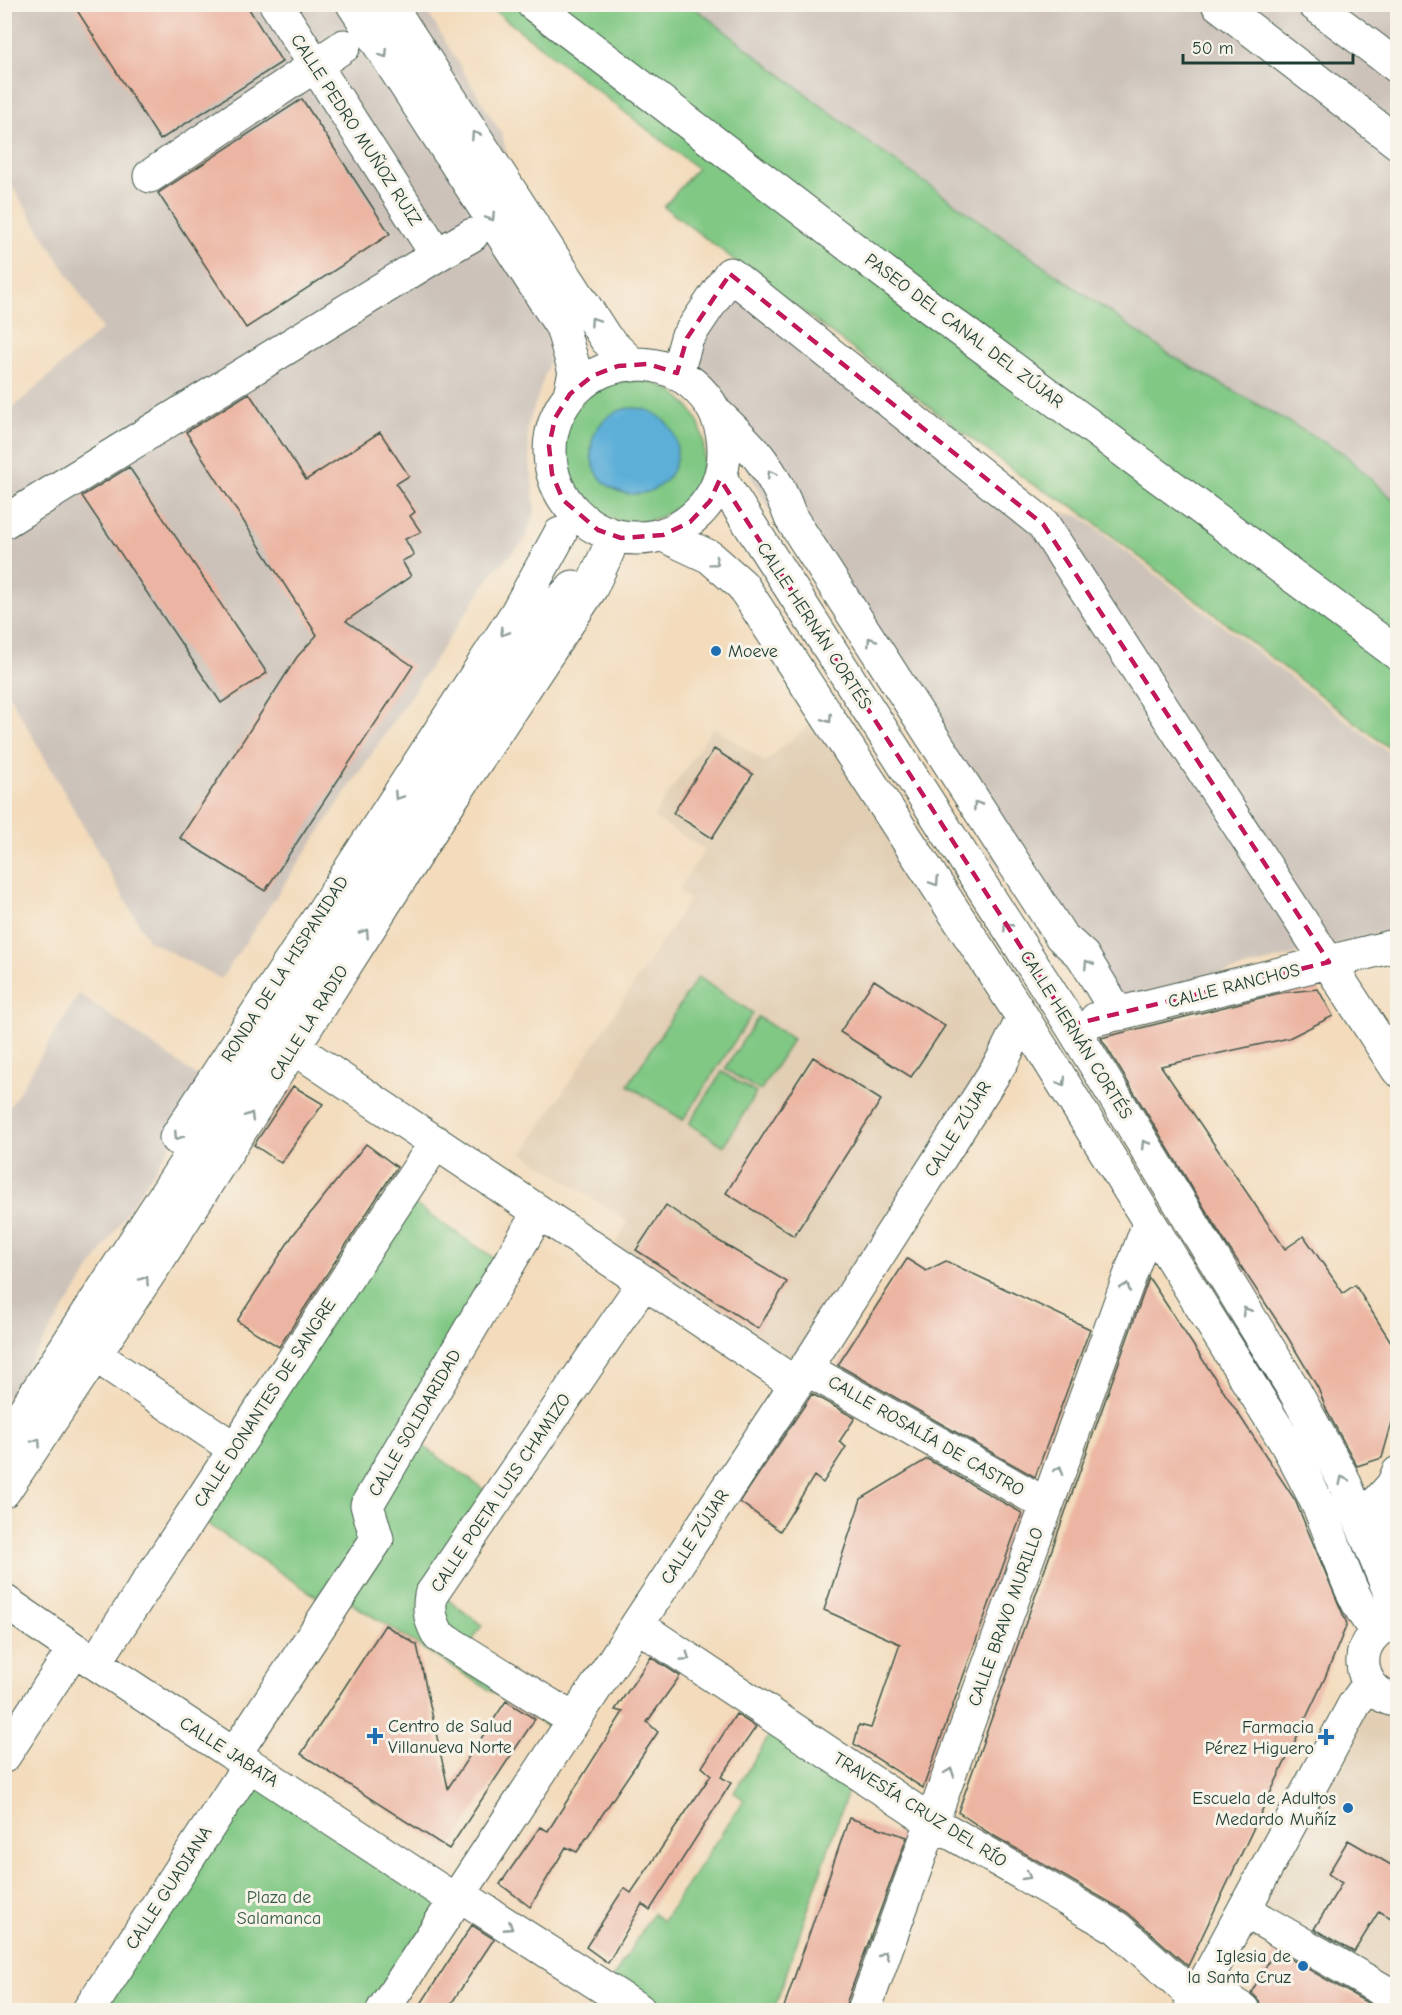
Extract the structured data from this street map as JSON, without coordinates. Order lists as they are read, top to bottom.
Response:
{
  "streets": {
    "street": [
      "CALLE PEDRO MUÑOZ RUIZ",
      "PASEO DEL CANAL DEL ZÚJAR",
      "CALLE HERNÁN CORTÉS",
      "RONDA DE LA HISPANIDAD",
      "CALLE RANCHOS",
      "CALLE LA RADIO",
      "CALLE ZÚJAR",
      "CALLE DONANTES DE SANGRE",
      "CALLE SOLIDARIDAD",
      "CALLE ROSALÍA DE CASTRO",
      "CALLE POETA LUIS CHAMIZO",
      "CALLE BRAVO MURILLO",
      "CALLE JABATA",
      "TRAVESÍA CRUZ DEL RÍO",
      "CALLE GUADIANA"
    ]
  },
  "crossings": [
    ["CALLE HERNÁN CORTÉS", "RONDA DE LA HISPANIDAD"],
    ["CALLE HERNÁN CORTÉS", "CALLE RANCHOS"],
    ["CALLE HERNÁN CORTÉS", "CALLE LA RADIO"],
    ["CALLE HERNÁN CORTÉS", "CALLE ZÚJAR"],
    ["CALLE HERNÁN CORTÉS", "CALLE BRAVO MURILLO"],
    ["RONDA DE LA HISPANIDAD", "CALLE LA RADIO"],
    ["CALLE LA RADIO", "CALLE ROSALÍA DE CASTRO"],
    ["CALLE ZÚJAR", "CALLE ROSALÍA DE CASTRO"],
    ["CALLE ZÚJAR", "CALLE POETA LUIS CHAMIZO"],
    ["CALLE ZÚJAR", "CALLE JABATA"],
    ["CALLE ZÚJAR", "TRAVESÍA CRUZ DEL RÍO"],
    ["CALLE DONANTES DE SANGRE", "CALLE ROSALÍA DE CASTRO"],
    ["CALLE DONANTES DE SANGRE", "CALLE JABATA"],
    ["CALLE SOLIDARIDAD", "CALLE ROSALÍA DE CASTRO"],
    ["CALLE SOLIDARIDAD", "CALLE JABATA"],
    ["CALLE SOLIDARIDAD", "CALLE GUADIANA"],
    ["CALLE ROSALÍA DE CASTRO", "CALLE POETA LUIS CHAMIZO"],
    ["CALLE ROSALÍA DE CASTRO", "CALLE BRAVO MURILLO"],
    ["CALLE BRAVO MURILLO", "TRAVESÍA CRUZ DEL RÍO"],
    ["CALLE JABATA", "CALLE GUADIANA"]
  ],
  "one_way": ["CALLE LA RADIO", "CALLE BRAVO MURILLO", "TRAVESÍA CRUZ DEL RÍO"],
  "parks": ["Plaza de Salamanca"],
  "places": {
    "other": ["Moeve", "Escuela de Adultos Medardo Muñíz", "Iglesia de la Santa Cruz"],
    "health": ["Centro de Salud Villanueva Norte", "Farmacia Pérez Higuero"]
  },
  "scale_bar": "50 m"
}
